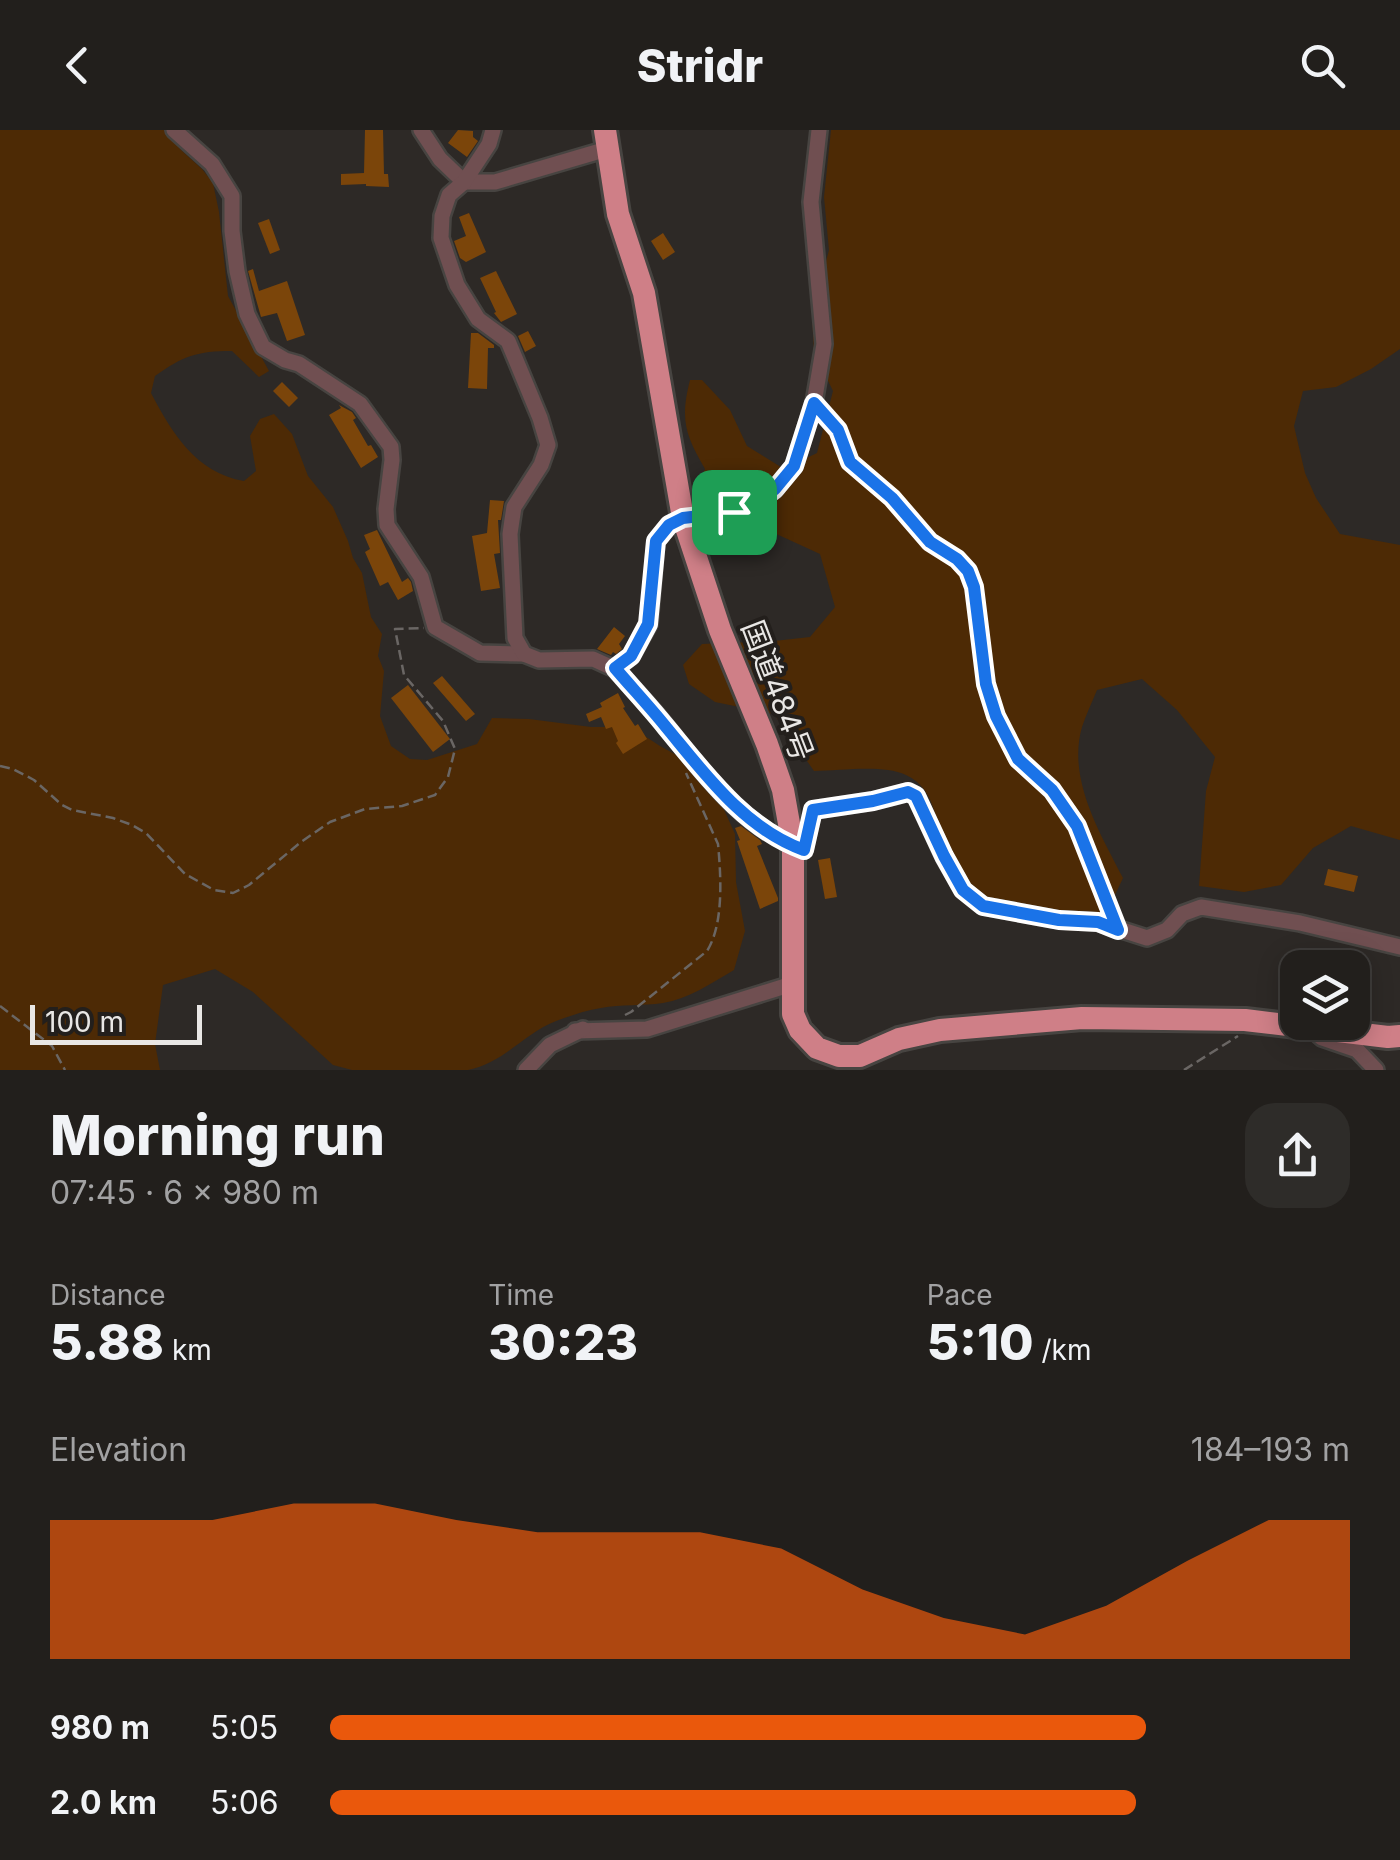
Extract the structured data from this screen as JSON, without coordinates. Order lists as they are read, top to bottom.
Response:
{
  "streets": {
    "highway": ["国道484号"]
  },
  "scale_bar": "100 m",
  "page": {
    "header": "Stridr",
    "scale": "100 m",
    "heading": ["Morning run", "07:45 · 6 × 980 m"],
    "stats": [
      ["Distance", "5.88 km"],
      ["Time", "30:23"],
      ["Pace", "5:10 /km"]
    ],
    "chart": ["Elevation", "184–193 m"],
    "list": [
      {
        "name": "980 m",
        "note": "5:05"
      },
      {
        "name": "2.0 km",
        "note": "5:06"
      }
    ]
  }
}
